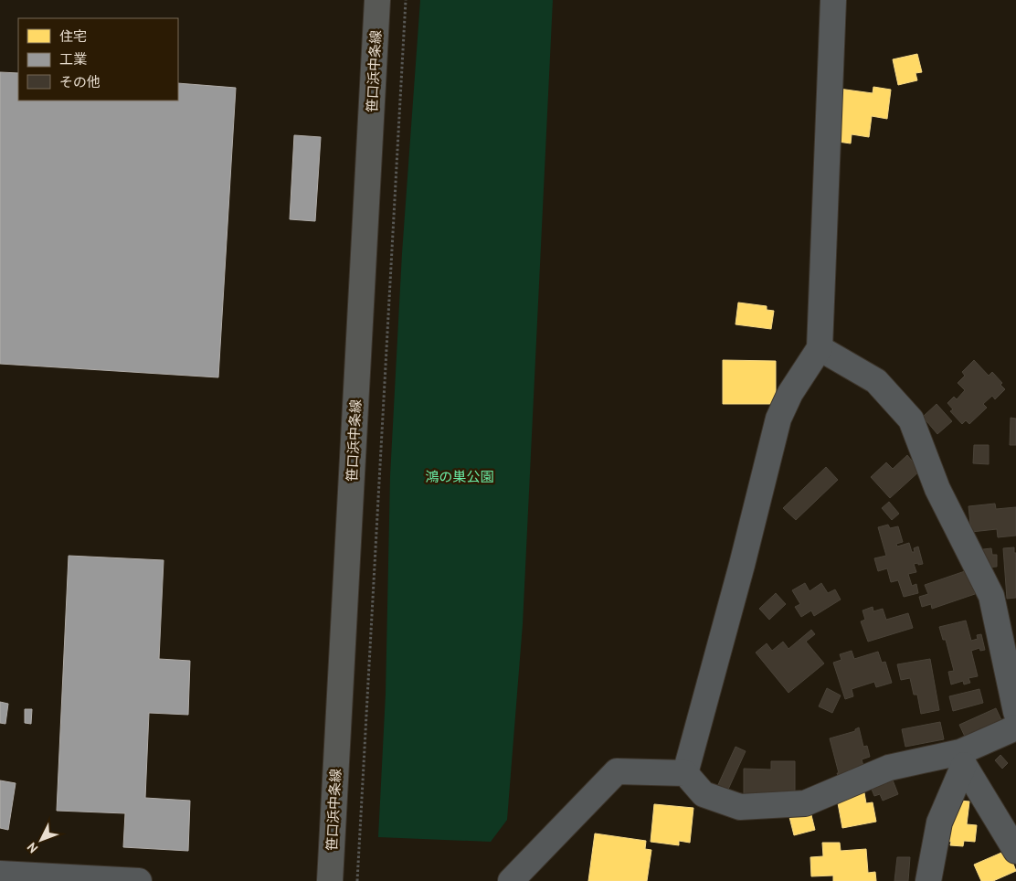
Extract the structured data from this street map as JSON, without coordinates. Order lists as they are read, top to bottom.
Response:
{
  "streets": {
    "main road": ["笹口浜中条線"]
  },
  "parks": ["鴻の巣公園"],
  "legend": ["住宅", "工業", "その他"],
  "north": "bottom left"
}
